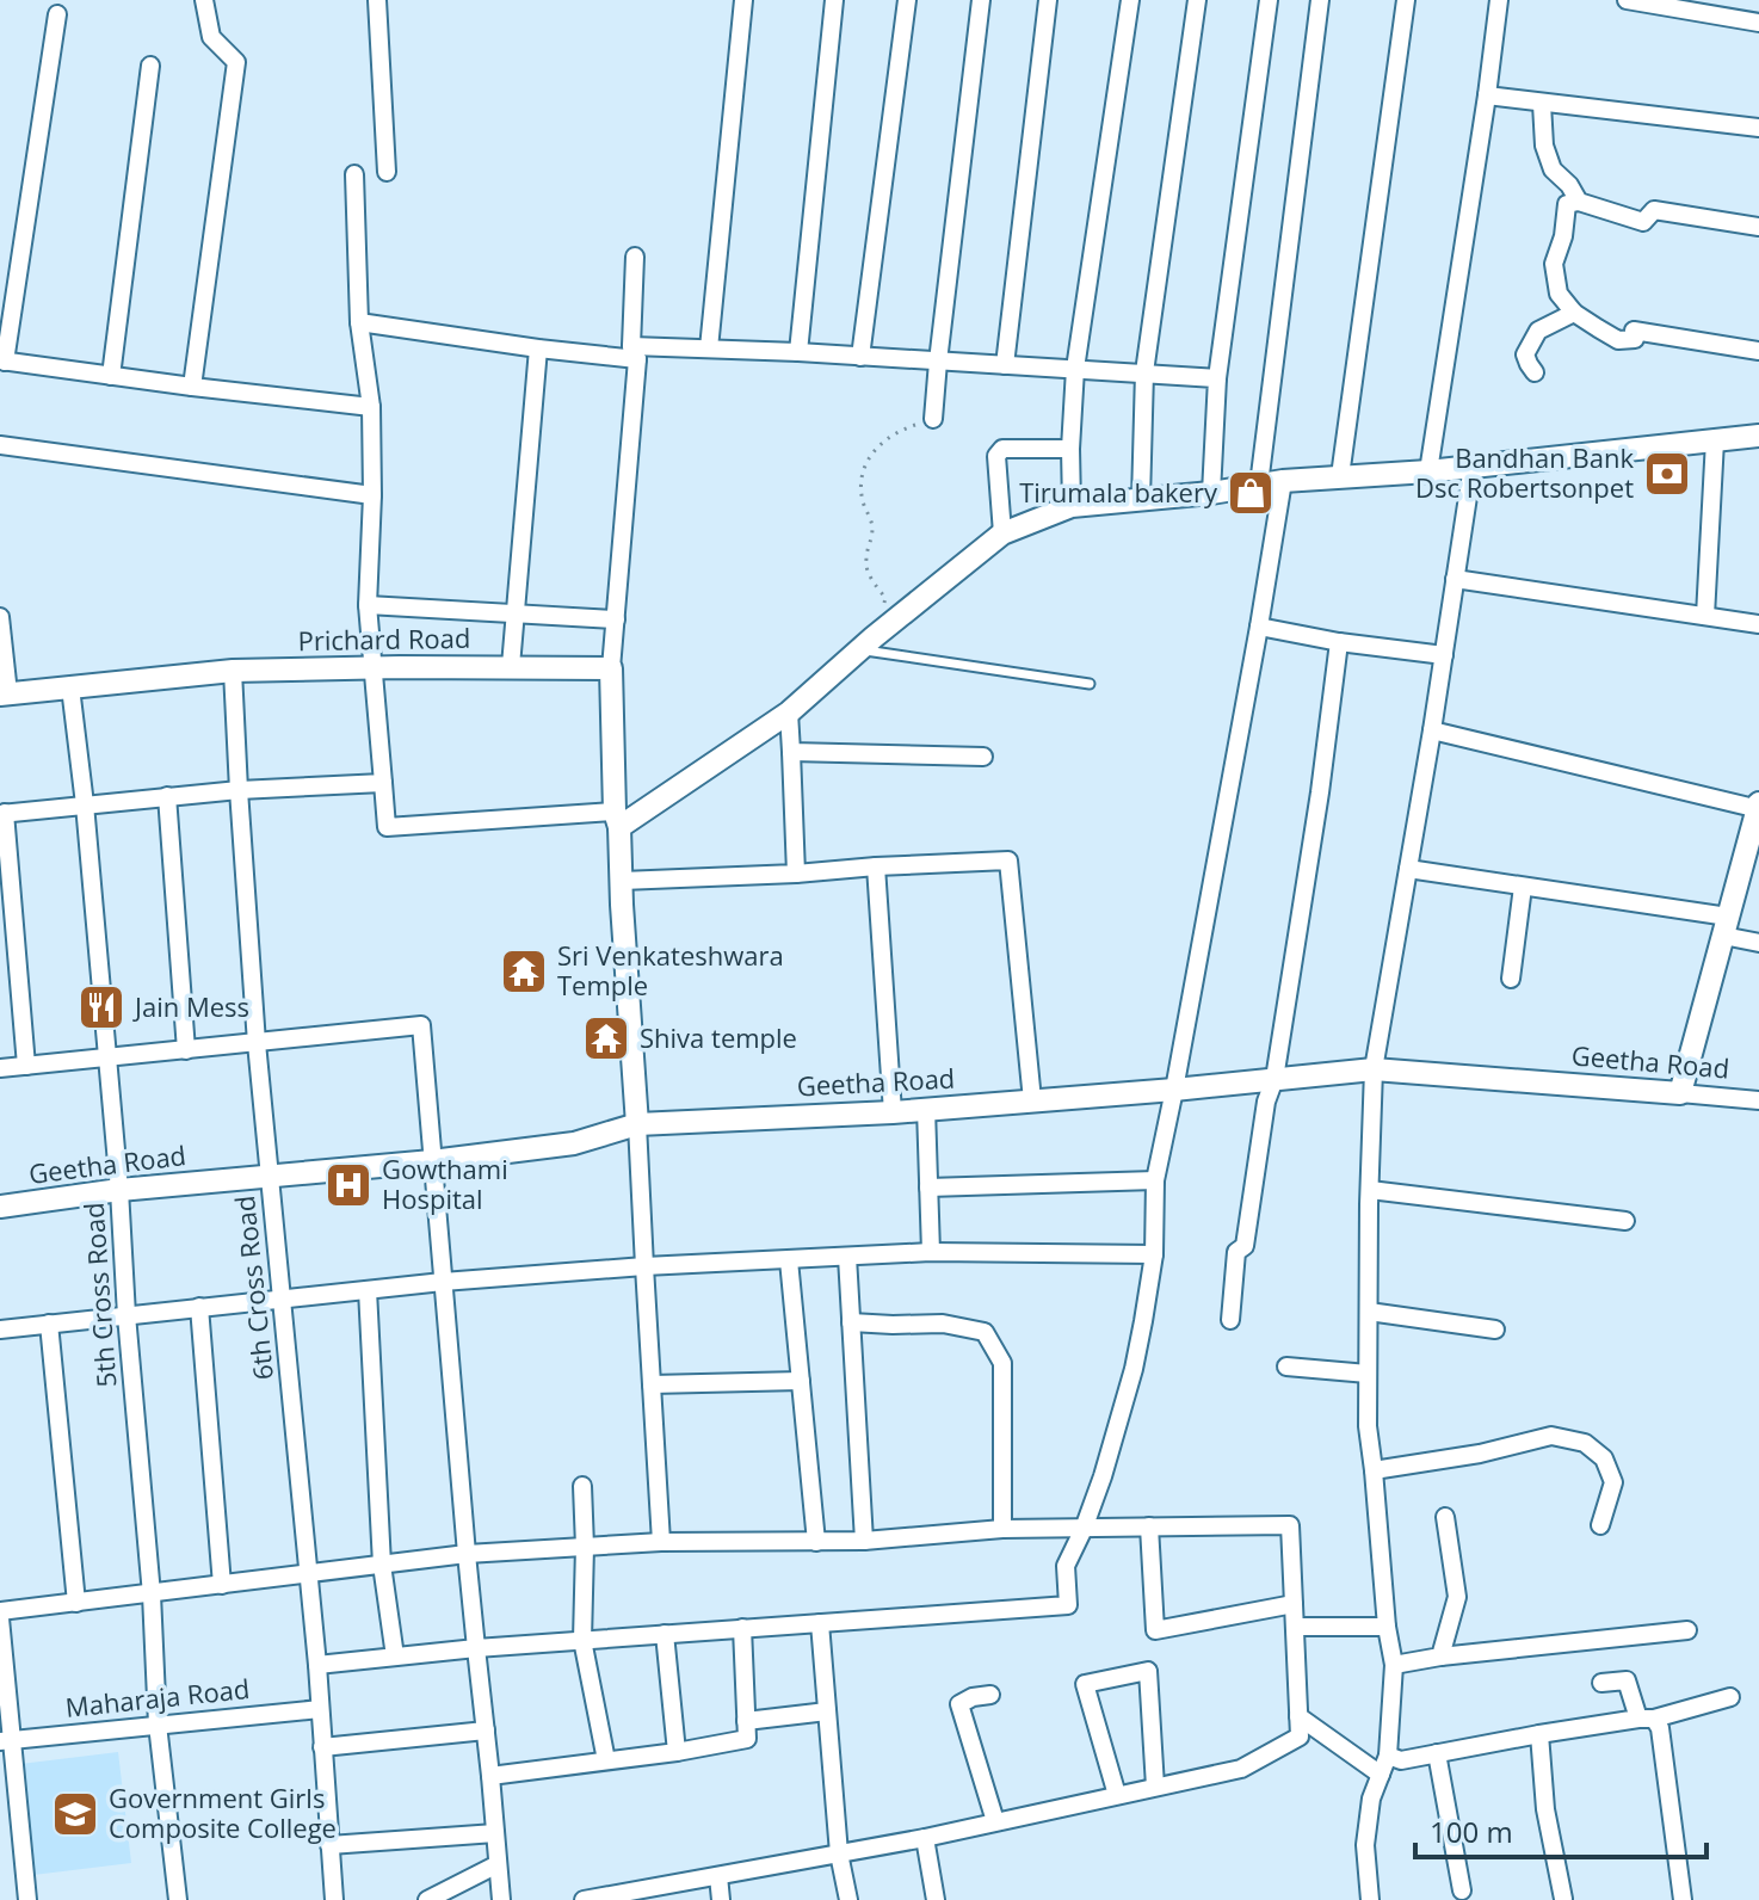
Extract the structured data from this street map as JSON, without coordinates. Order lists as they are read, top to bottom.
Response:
{
  "streets": {
    "street": [
      "Prichard Road",
      "Geetha Road",
      "6th Cross Road",
      "5th Cross Road",
      "Maharaja Road"
    ]
  },
  "crossings": [
    ["Prichard Road", "6th Cross Road"],
    ["Prichard Road", "5th Cross Road"],
    ["Geetha Road", "6th Cross Road"],
    ["Geetha Road", "5th Cross Road"],
    ["6th Cross Road", "Maharaja Road"],
    ["5th Cross Road", "Maharaja Road"]
  ],
  "places": {
    "bank": ["Bandhan Bank Dsc Robertsonpet"],
    "shop": ["Tirumala bakery"],
    "temple": ["Sri Venkateshwara Temple", "Shiva temple"],
    "restaurant": ["Jain Mess"],
    "hospital": ["Gowthami Hospital"],
    "school or university": ["Government Girls Composite College"]
  },
  "scale_bar": "100 m"
}
